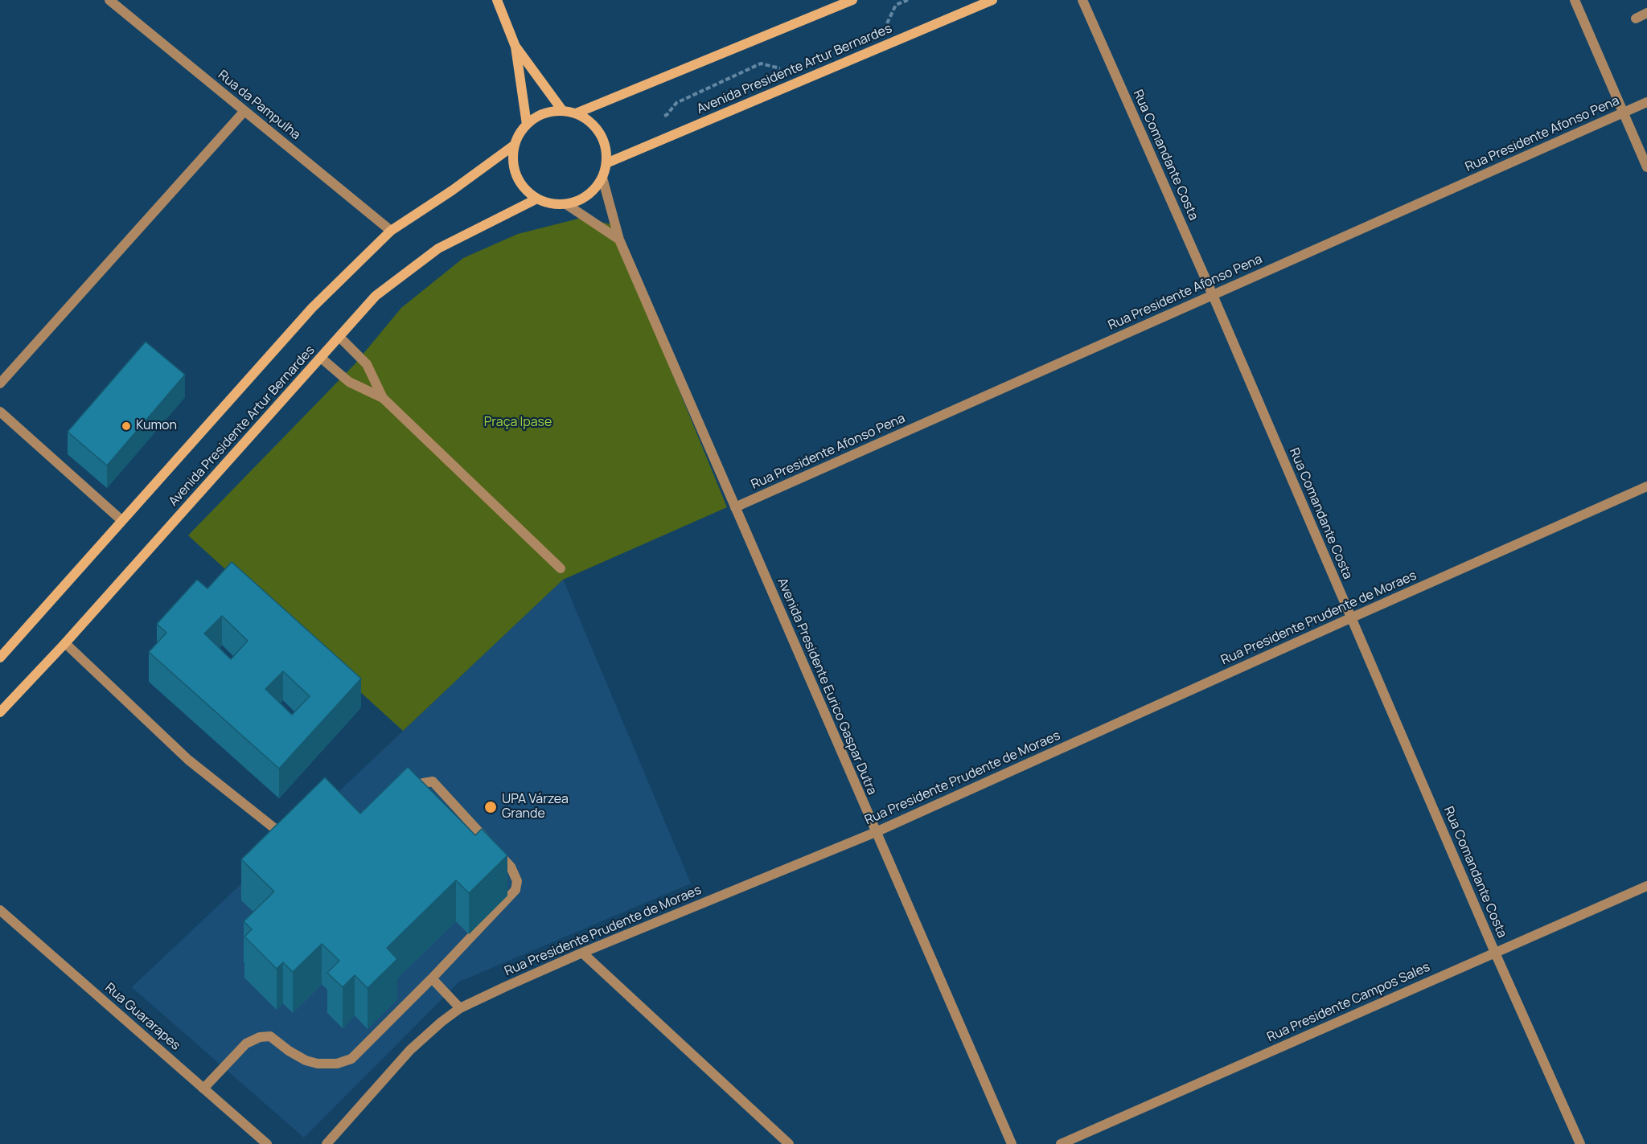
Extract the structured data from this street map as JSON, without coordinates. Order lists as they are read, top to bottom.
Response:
{
  "streets": {
    "main road": ["Avenida Presidente Artur Bernardes"],
    "street": [
      "Rua da Pampulha",
      "Rua Presidente Afonso Pena",
      "Rua Comandante Costa",
      "Rua Presidente Prudente de Moraes",
      "Avenida Presidente Eurico Gaspar Dutra",
      "Rua Presidente Campos Sales",
      "Rua Guararapes"
    ]
  },
  "crossings": [
    ["Avenida Presidente Artur Bernardes", "Rua da Pampulha"],
    ["Avenida Presidente Artur Bernardes", "Avenida Presidente Eurico Gaspar Dutra"],
    ["Rua Presidente Afonso Pena", "Rua Comandante Costa"],
    ["Rua Presidente Afonso Pena", "Avenida Presidente Eurico Gaspar Dutra"],
    ["Rua Comandante Costa", "Rua Presidente Prudente de Moraes"],
    ["Rua Comandante Costa", "Rua Presidente Campos Sales"],
    ["Rua Presidente Prudente de Moraes", "Avenida Presidente Eurico Gaspar Dutra"]
  ],
  "parks": ["Praça Ipase"],
  "places": ["Kumon", "UPA Várzea Grande"]
}
